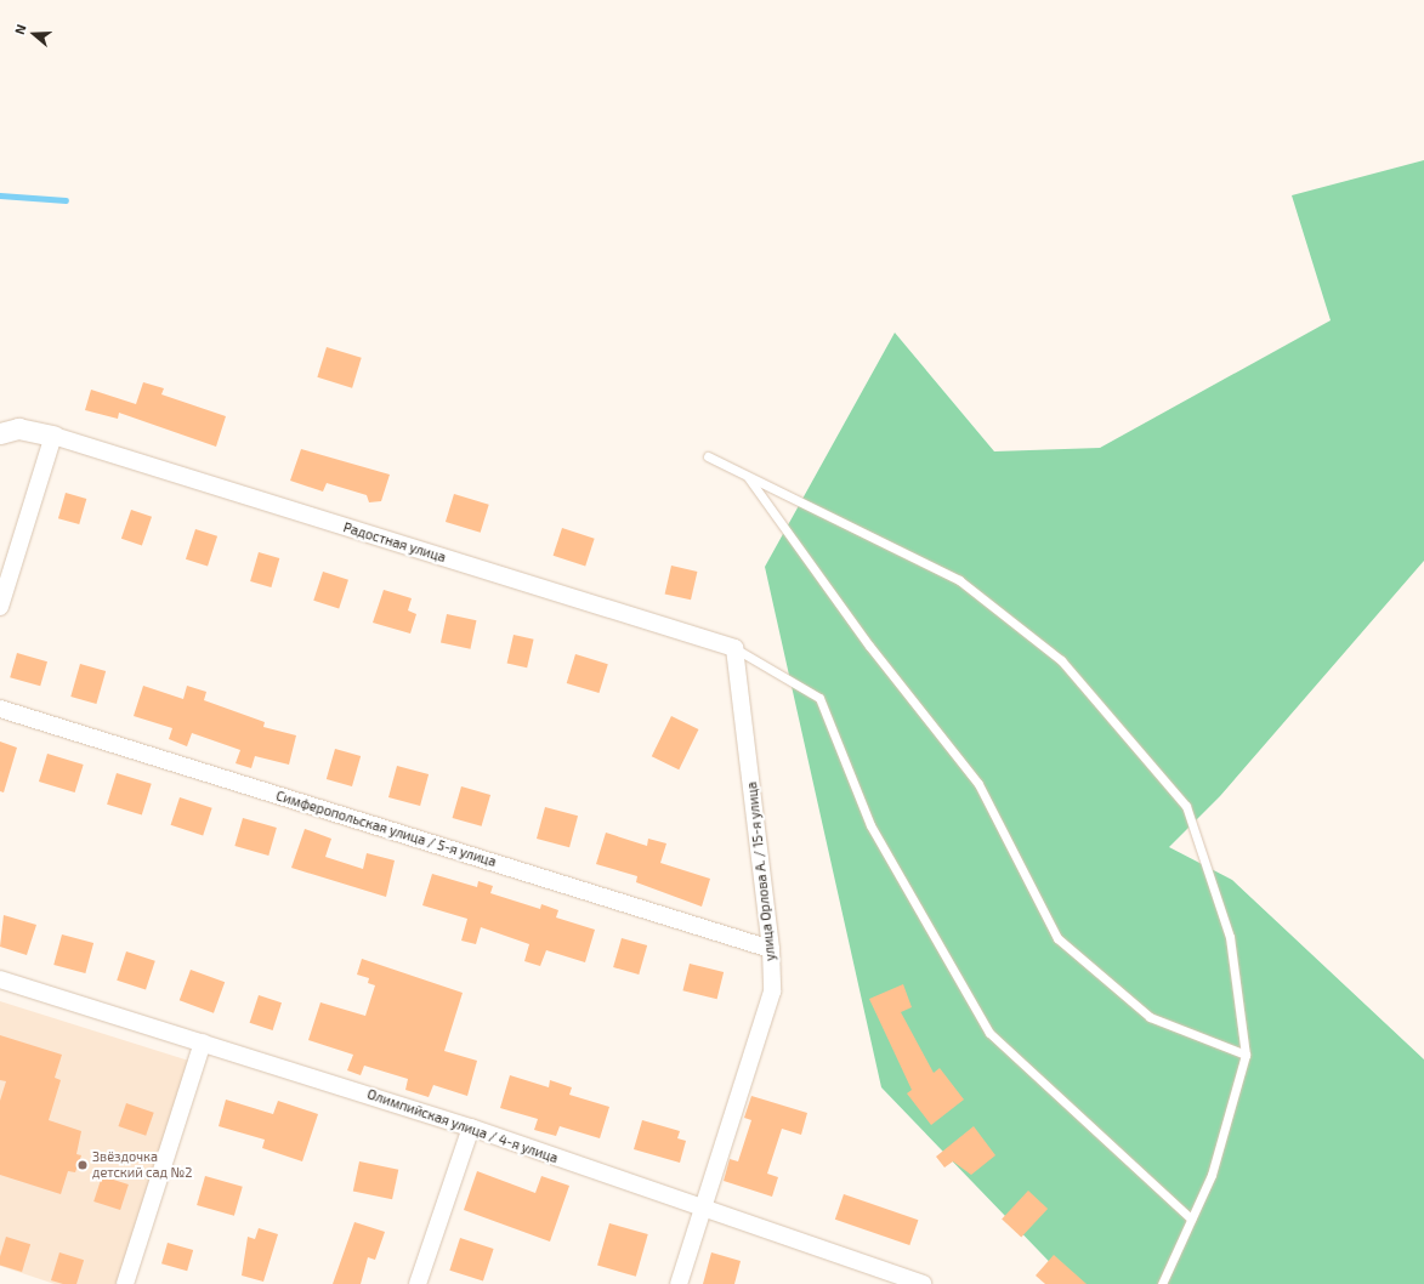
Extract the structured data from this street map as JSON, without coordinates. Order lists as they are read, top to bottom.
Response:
{
  "streets": {
    "street": [
      "Радостная улица",
      "Симферопольская улица / 5-я улица",
      "улица Орлова А. / 15-я улица",
      "Олимпийская улица / 4-я улица"
    ]
  },
  "crossings": [
    ["Радостная улица", "улица Орлова А. / 15-я улица"],
    ["Симферопольская улица / 5-я улица", "улица Орлова А. / 15-я улица"],
    ["улица Орлова А. / 15-я улица", "Олимпийская улица / 4-я улица"]
  ],
  "places": ["Звёздочка детский сад №2"],
  "north": "left"
}
